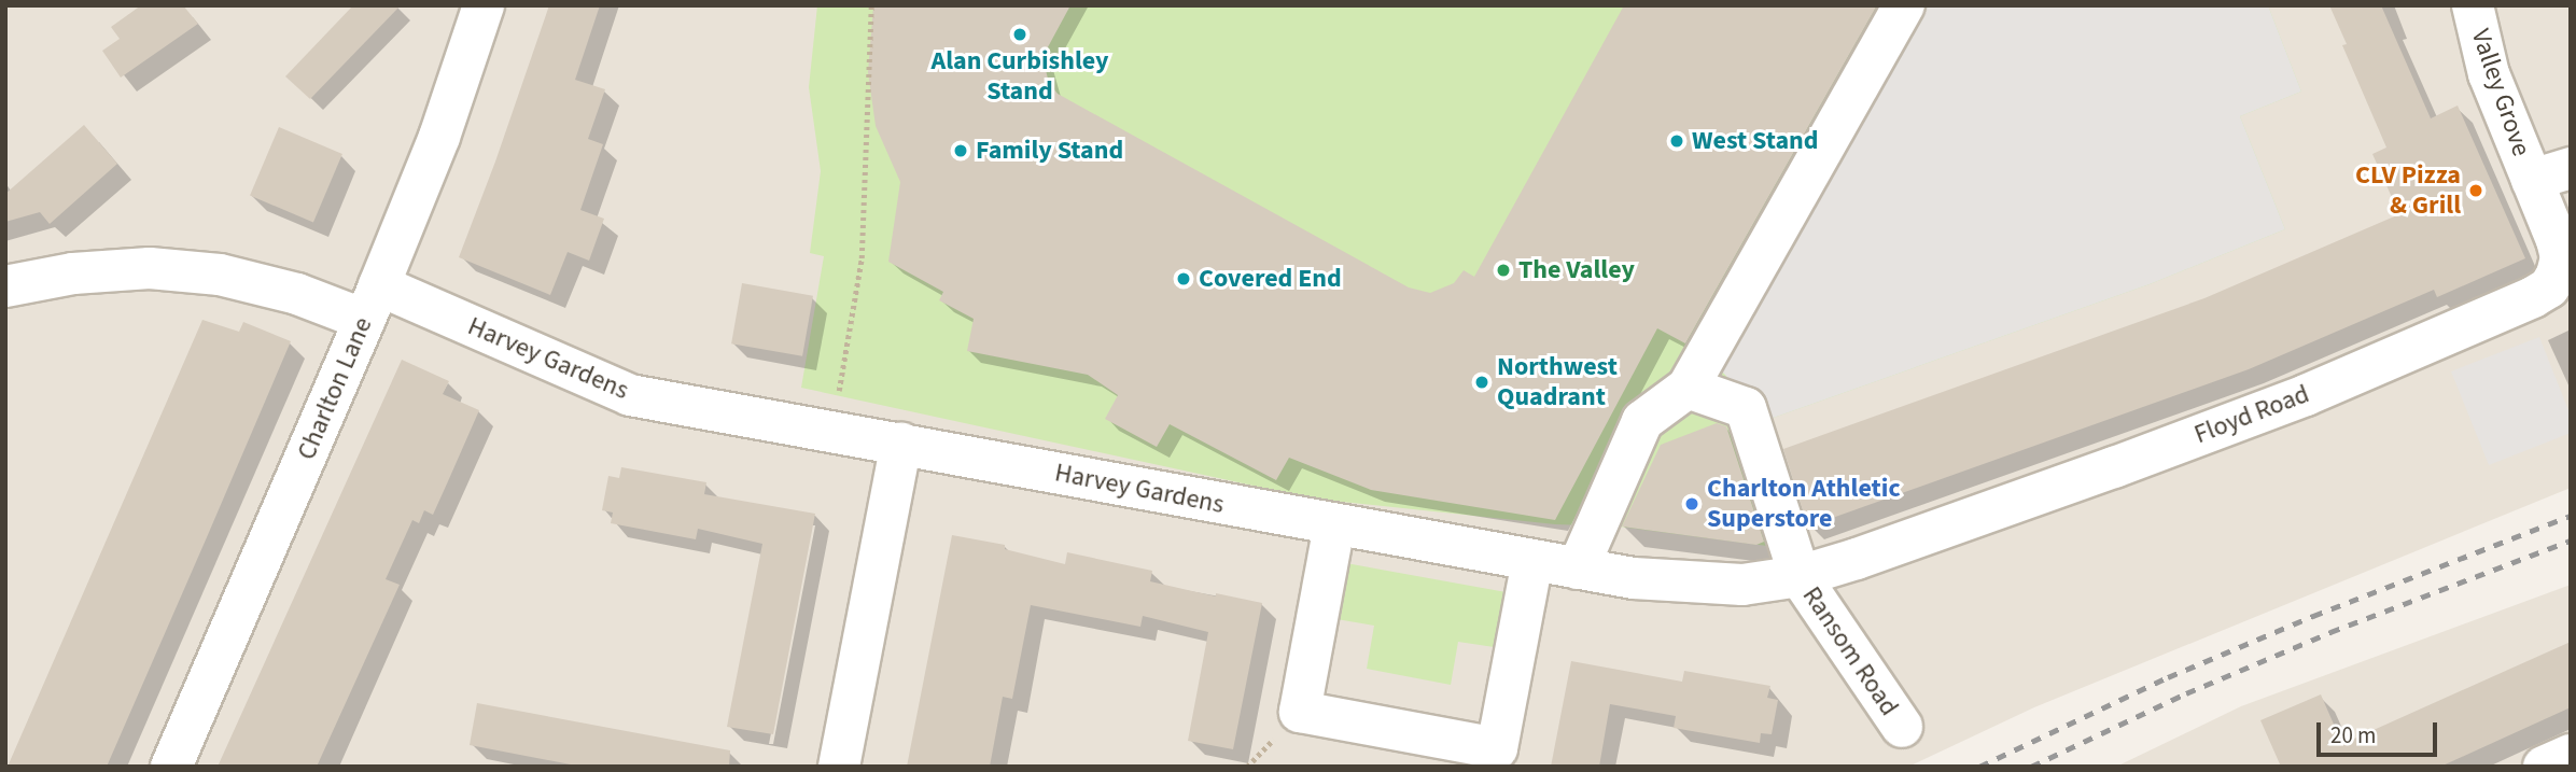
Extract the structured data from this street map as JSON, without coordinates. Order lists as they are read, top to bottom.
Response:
{
  "streets": {
    "street": [
      "Valley Grove",
      "Harvey Gardens",
      "Charlton Lane",
      "Floyd Road",
      "Ransom Road"
    ]
  },
  "crossings": [
    ["Valley Grove", "Floyd Road"],
    ["Harvey Gardens", "Charlton Lane"],
    ["Harvey Gardens", "Floyd Road"],
    ["Harvey Gardens", "Ransom Road"],
    ["Floyd Road", "Ransom Road"]
  ],
  "places": [
    "Alan Curbishley Stand",
    "West Stand",
    "Family Stand",
    "CLV Pizza & Grill",
    "The Valley",
    "Covered End",
    "Northwest Quadrant",
    "Charlton Athletic Superstore"
  ],
  "scale_bar": "20 m"
}
